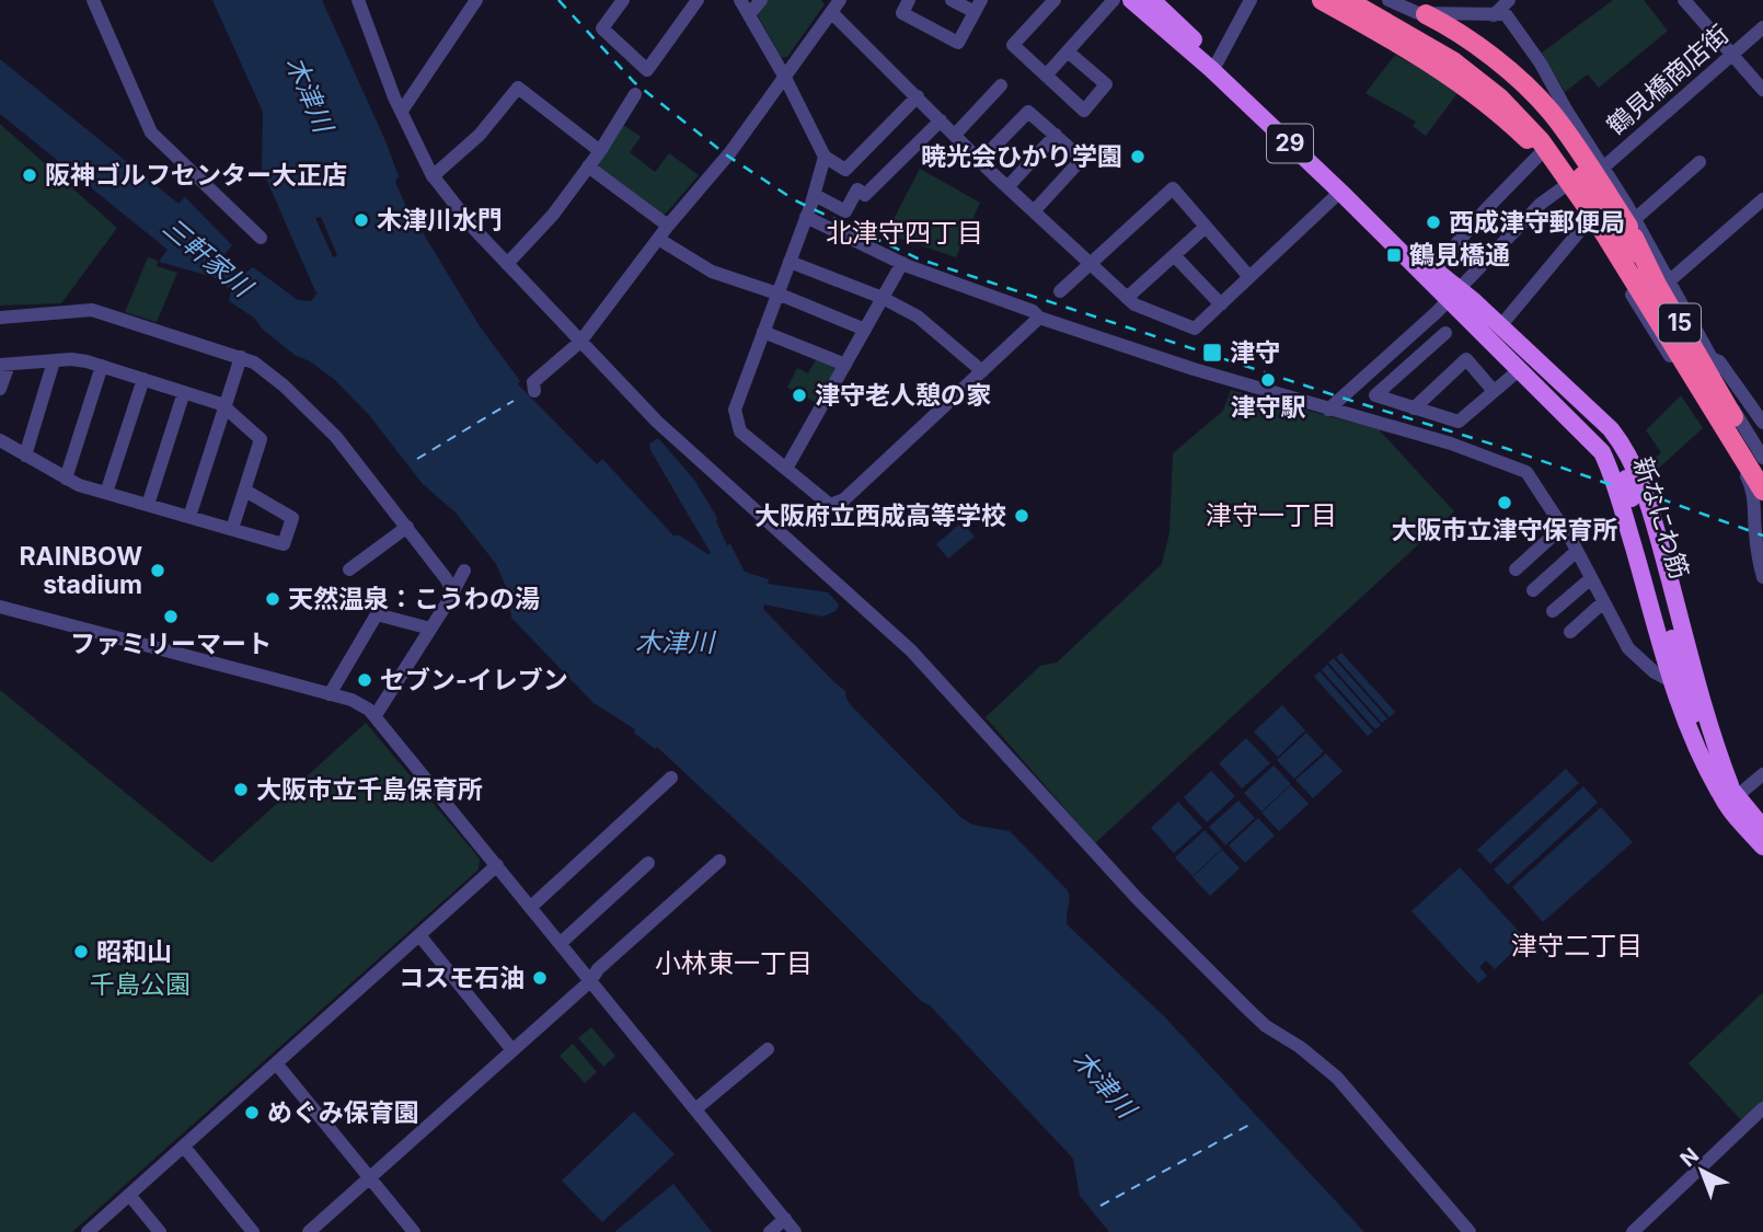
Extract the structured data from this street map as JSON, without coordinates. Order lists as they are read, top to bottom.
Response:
{
  "streets": {
    "highway": ["15"],
    "main road": ["29", "新なにわ筋"],
    "street": ["鶴見橋商店街"]
  },
  "districts": [
    "北津守四丁目",
    "津守一丁目",
    "津守二丁目",
    "小林東一丁目"
  ],
  "water": ["木津川", "三軒家川"],
  "parks": ["千島公園"],
  "places": {
    "other": [
      "暁光会ひかり学園",
      "阪神ゴルフセンター大正店",
      "木津川水門",
      "西成津守郵便局",
      "津守駅",
      "津守老人憩の家",
      "大阪市立津守保育所",
      "大阪府立西成高等学校",
      "RAINBOW stadium",
      "天然温泉：こうわの湯",
      "ファミリーマート",
      "セブン-イレブン",
      "大阪市立千島保育所",
      "昭和山",
      "コスモ石油",
      "めぐみ保育園"
    ],
    "transit": ["鶴見橋通", "津守"]
  },
  "north": "top left"
}
